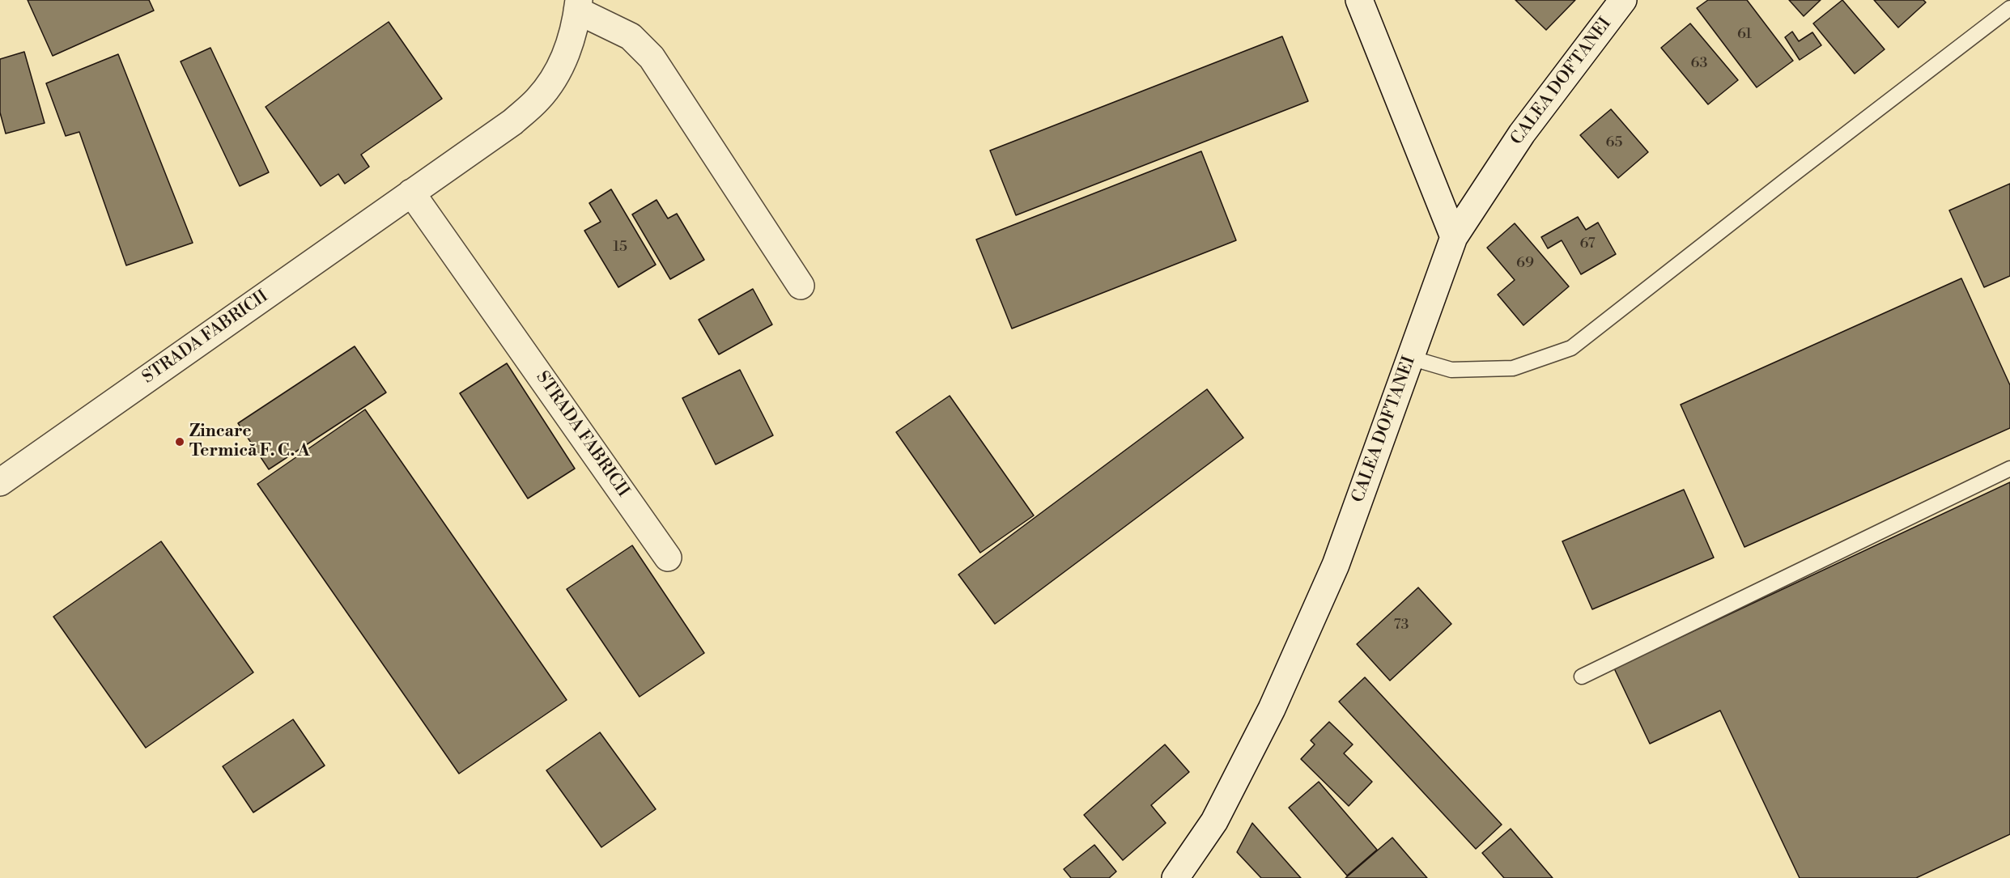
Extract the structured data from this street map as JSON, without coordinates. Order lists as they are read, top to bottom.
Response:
{
  "streets": {
    "street": ["CALEA DOFTANEI", "STRADA FABRICII"]
  },
  "places": ["Zincare Termică F. C. A"],
  "house_numbers": [
    "61",
    "63",
    "65",
    "67",
    "15",
    "69",
    "73"
  ]
}
